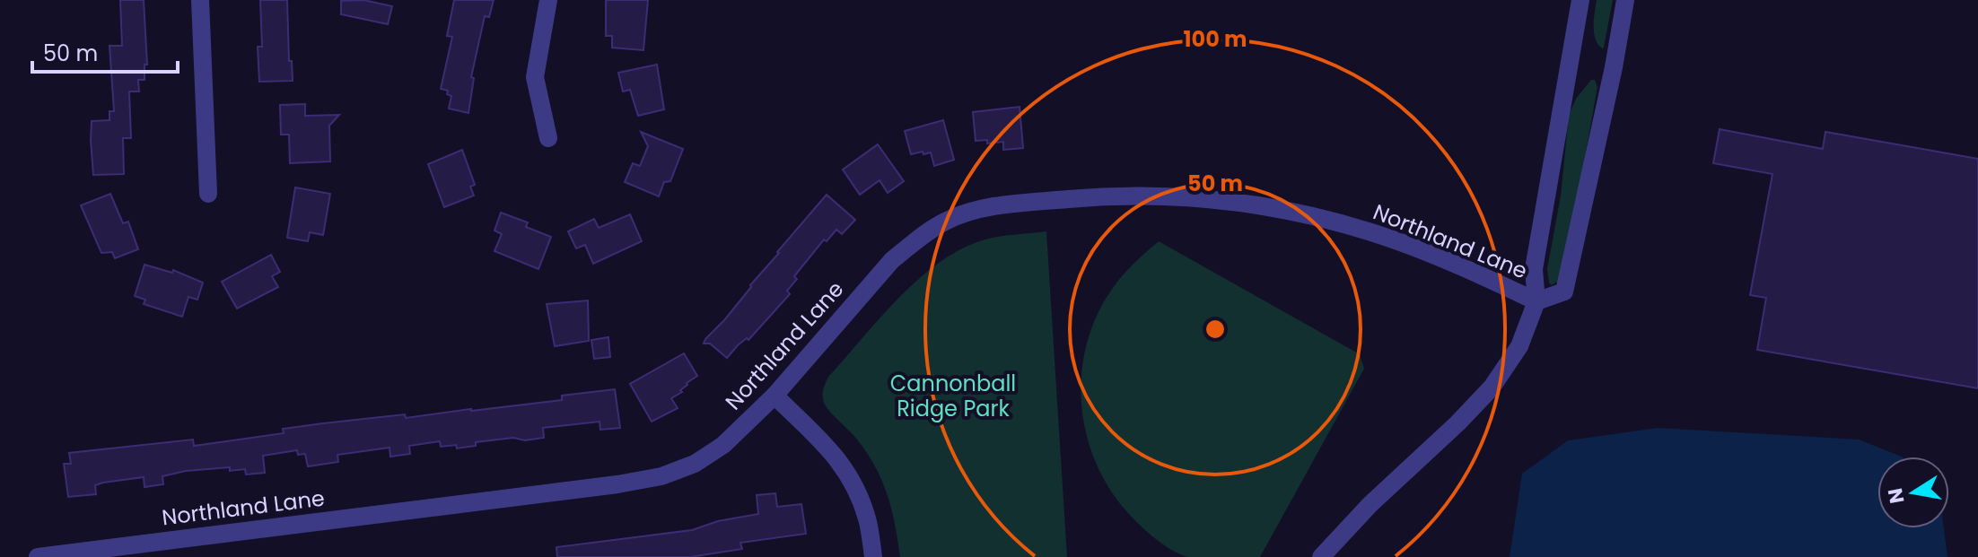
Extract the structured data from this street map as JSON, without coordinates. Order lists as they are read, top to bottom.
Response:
{
  "streets": {
    "street": ["Northland Lane"]
  },
  "parks": ["Cannonball Ridge Park"],
  "scale_bar": "50 m",
  "north": "left",
  "rings": ["100 m", "50 m"]
}
